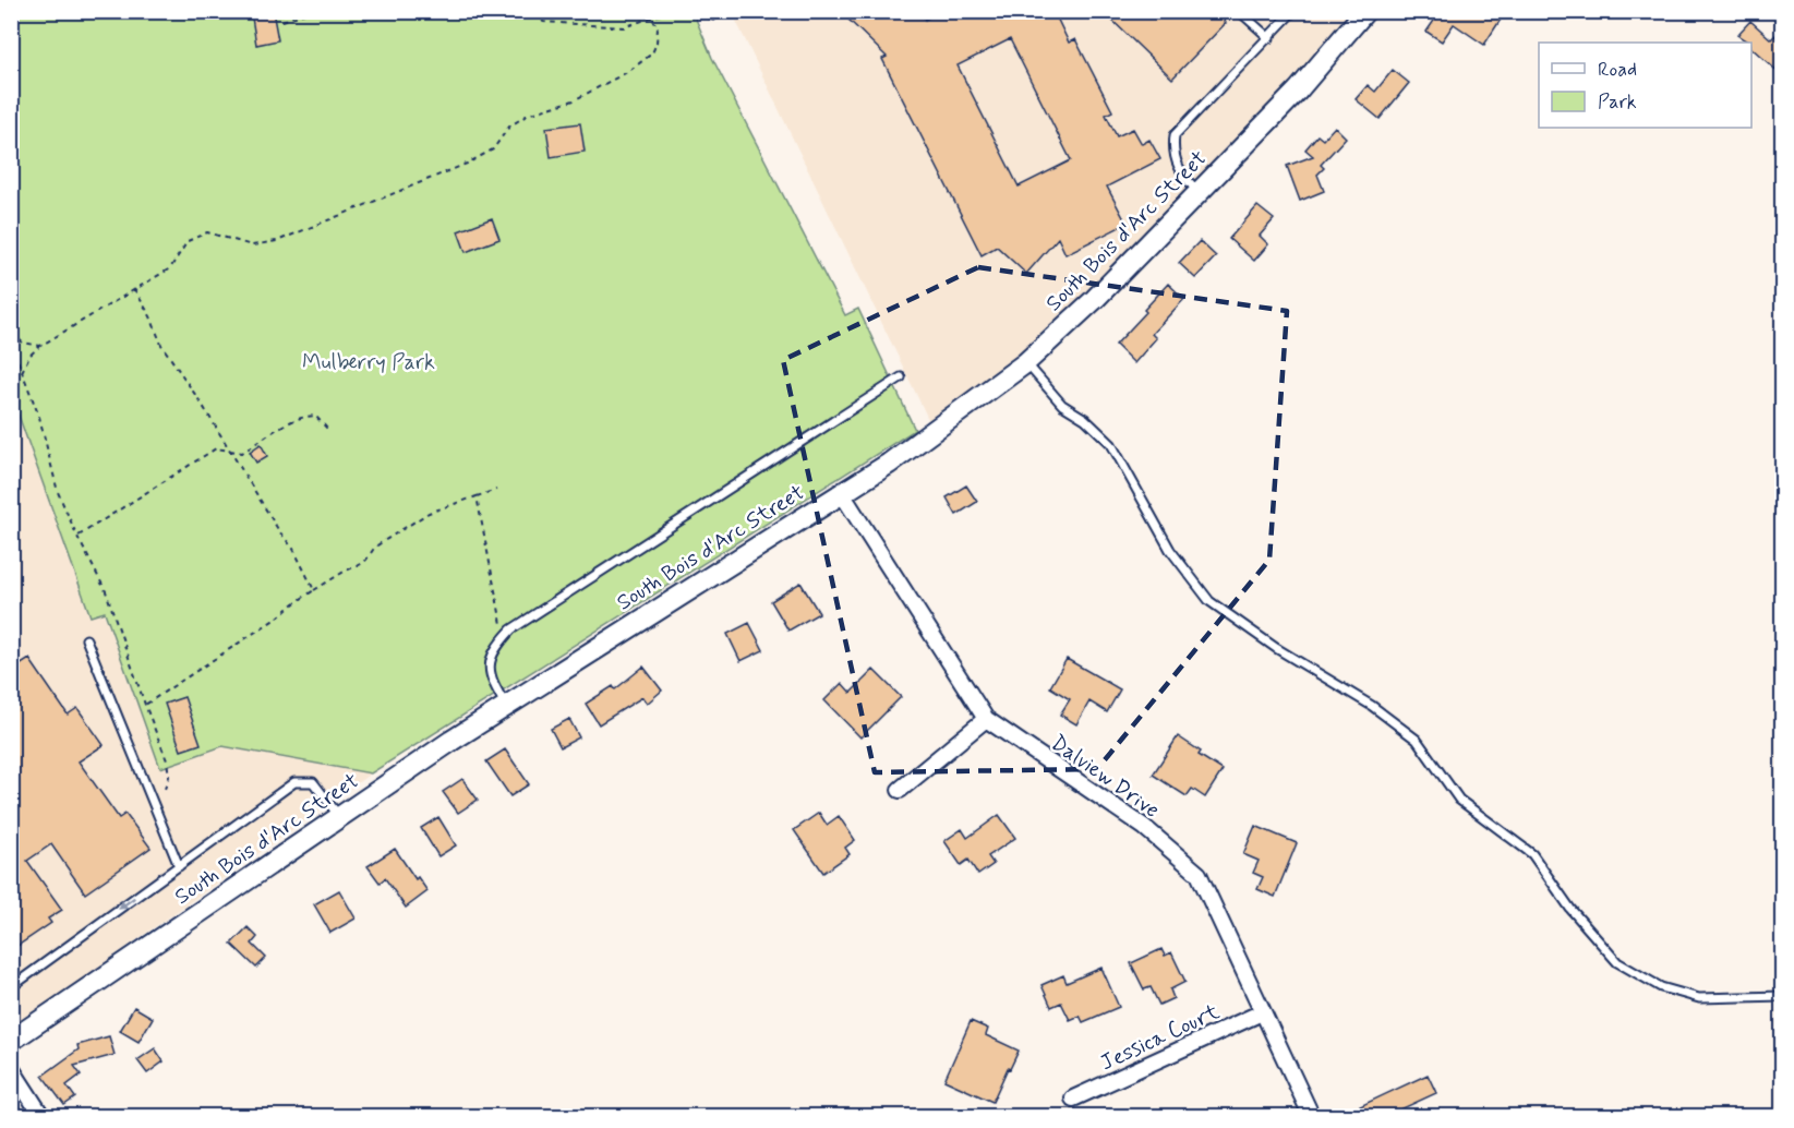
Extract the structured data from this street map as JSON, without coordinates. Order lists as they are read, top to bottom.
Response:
{
  "streets": {
    "main road": ["South Bois d'Arc Street"],
    "street": ["Dalview Drive", "Jessica Court"]
  },
  "crossings": [
    ["South Bois d'Arc Street", "Dalview Drive"],
    ["Dalview Drive", "Jessica Court"]
  ],
  "parks": ["Mulberry Park"],
  "legend": ["Road", "Park"]
}
